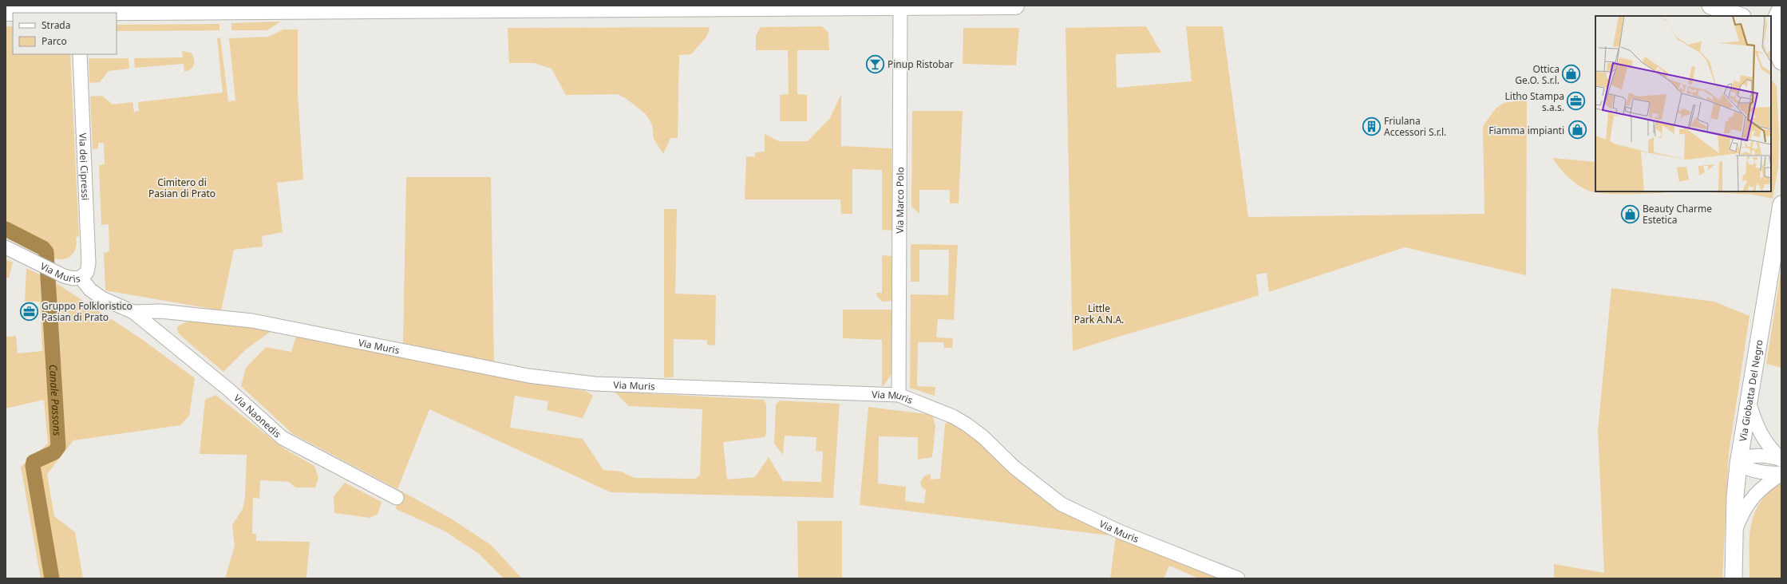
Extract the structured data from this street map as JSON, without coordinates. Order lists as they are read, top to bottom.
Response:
{
  "streets": {
    "street": [
      "Via dei Cipressi",
      "Via Marco Polo",
      "Via Muris",
      "Via Giobatta Del Negro",
      "Via Naonedis"
    ]
  },
  "crossings": [
    ["Via dei Cipressi", "Via Muris"],
    ["Via Marco Polo", "Via Muris"],
    ["Via Muris", "Via Naonedis"]
  ],
  "water": ["Canale Passons"],
  "parks": ["Cimitero di Pasian di Prato", "Little Park A.N.A."],
  "places": {
    "bar": ["Pinup Ristobar"],
    "shop": ["Ottica Ge.O. S.r.l.", "Fiamma impianti", "Beauty Charme Estetica"],
    "office": ["Litho Stampa s.a.s.", "Gruppo Folkloristico Pasian di Prato"],
    "building": ["Friulana Accessori S.r.l."]
  },
  "legend": ["Strada", "Parco"]
}
